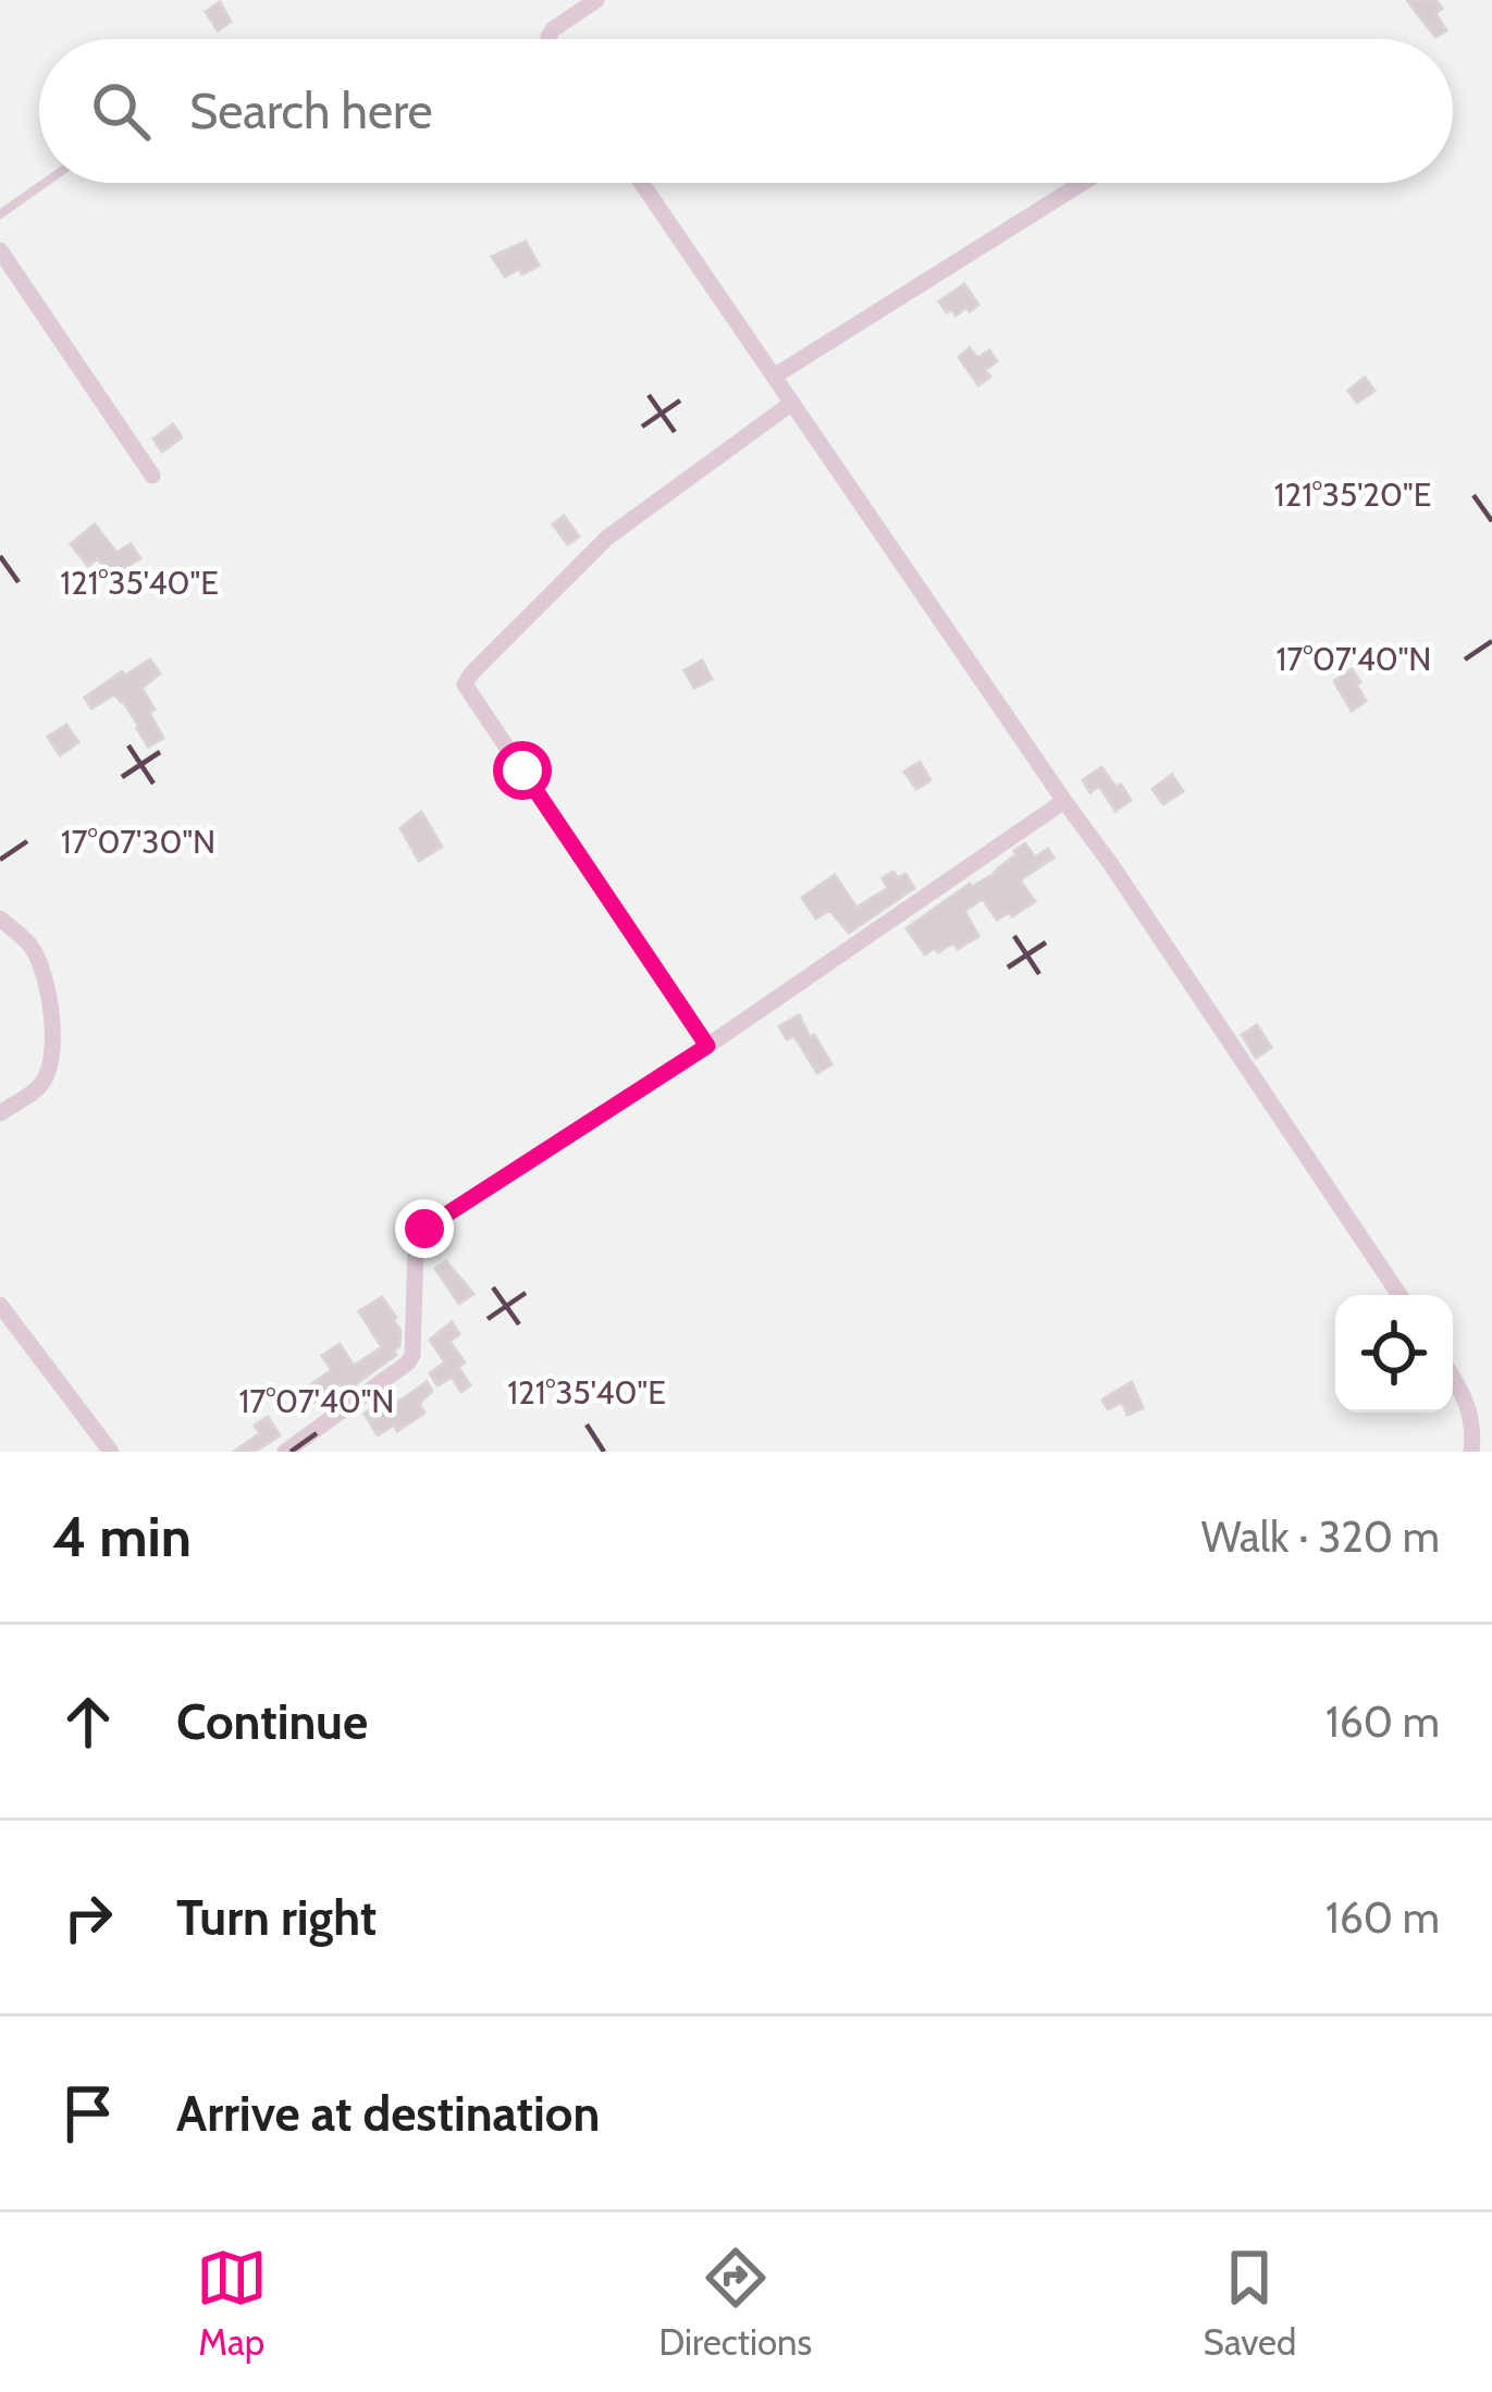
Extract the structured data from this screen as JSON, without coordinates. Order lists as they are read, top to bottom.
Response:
{
  "page": {
    "search": "Search here",
    "heading": ["4 min", "Walk · 320 m"],
    "list": [
      ["Continue", "160 m"],
      ["Turn right", "160 m"],
      "Arrive at destination"
    ],
    "nav": ["Map", "Directions", "Saved"]
  },
  "coordinates": [
    "121°35'20\"E",
    "121°35'40\"E",
    "17°07'40\"N",
    "17°07'30\"N"
  ]
}
